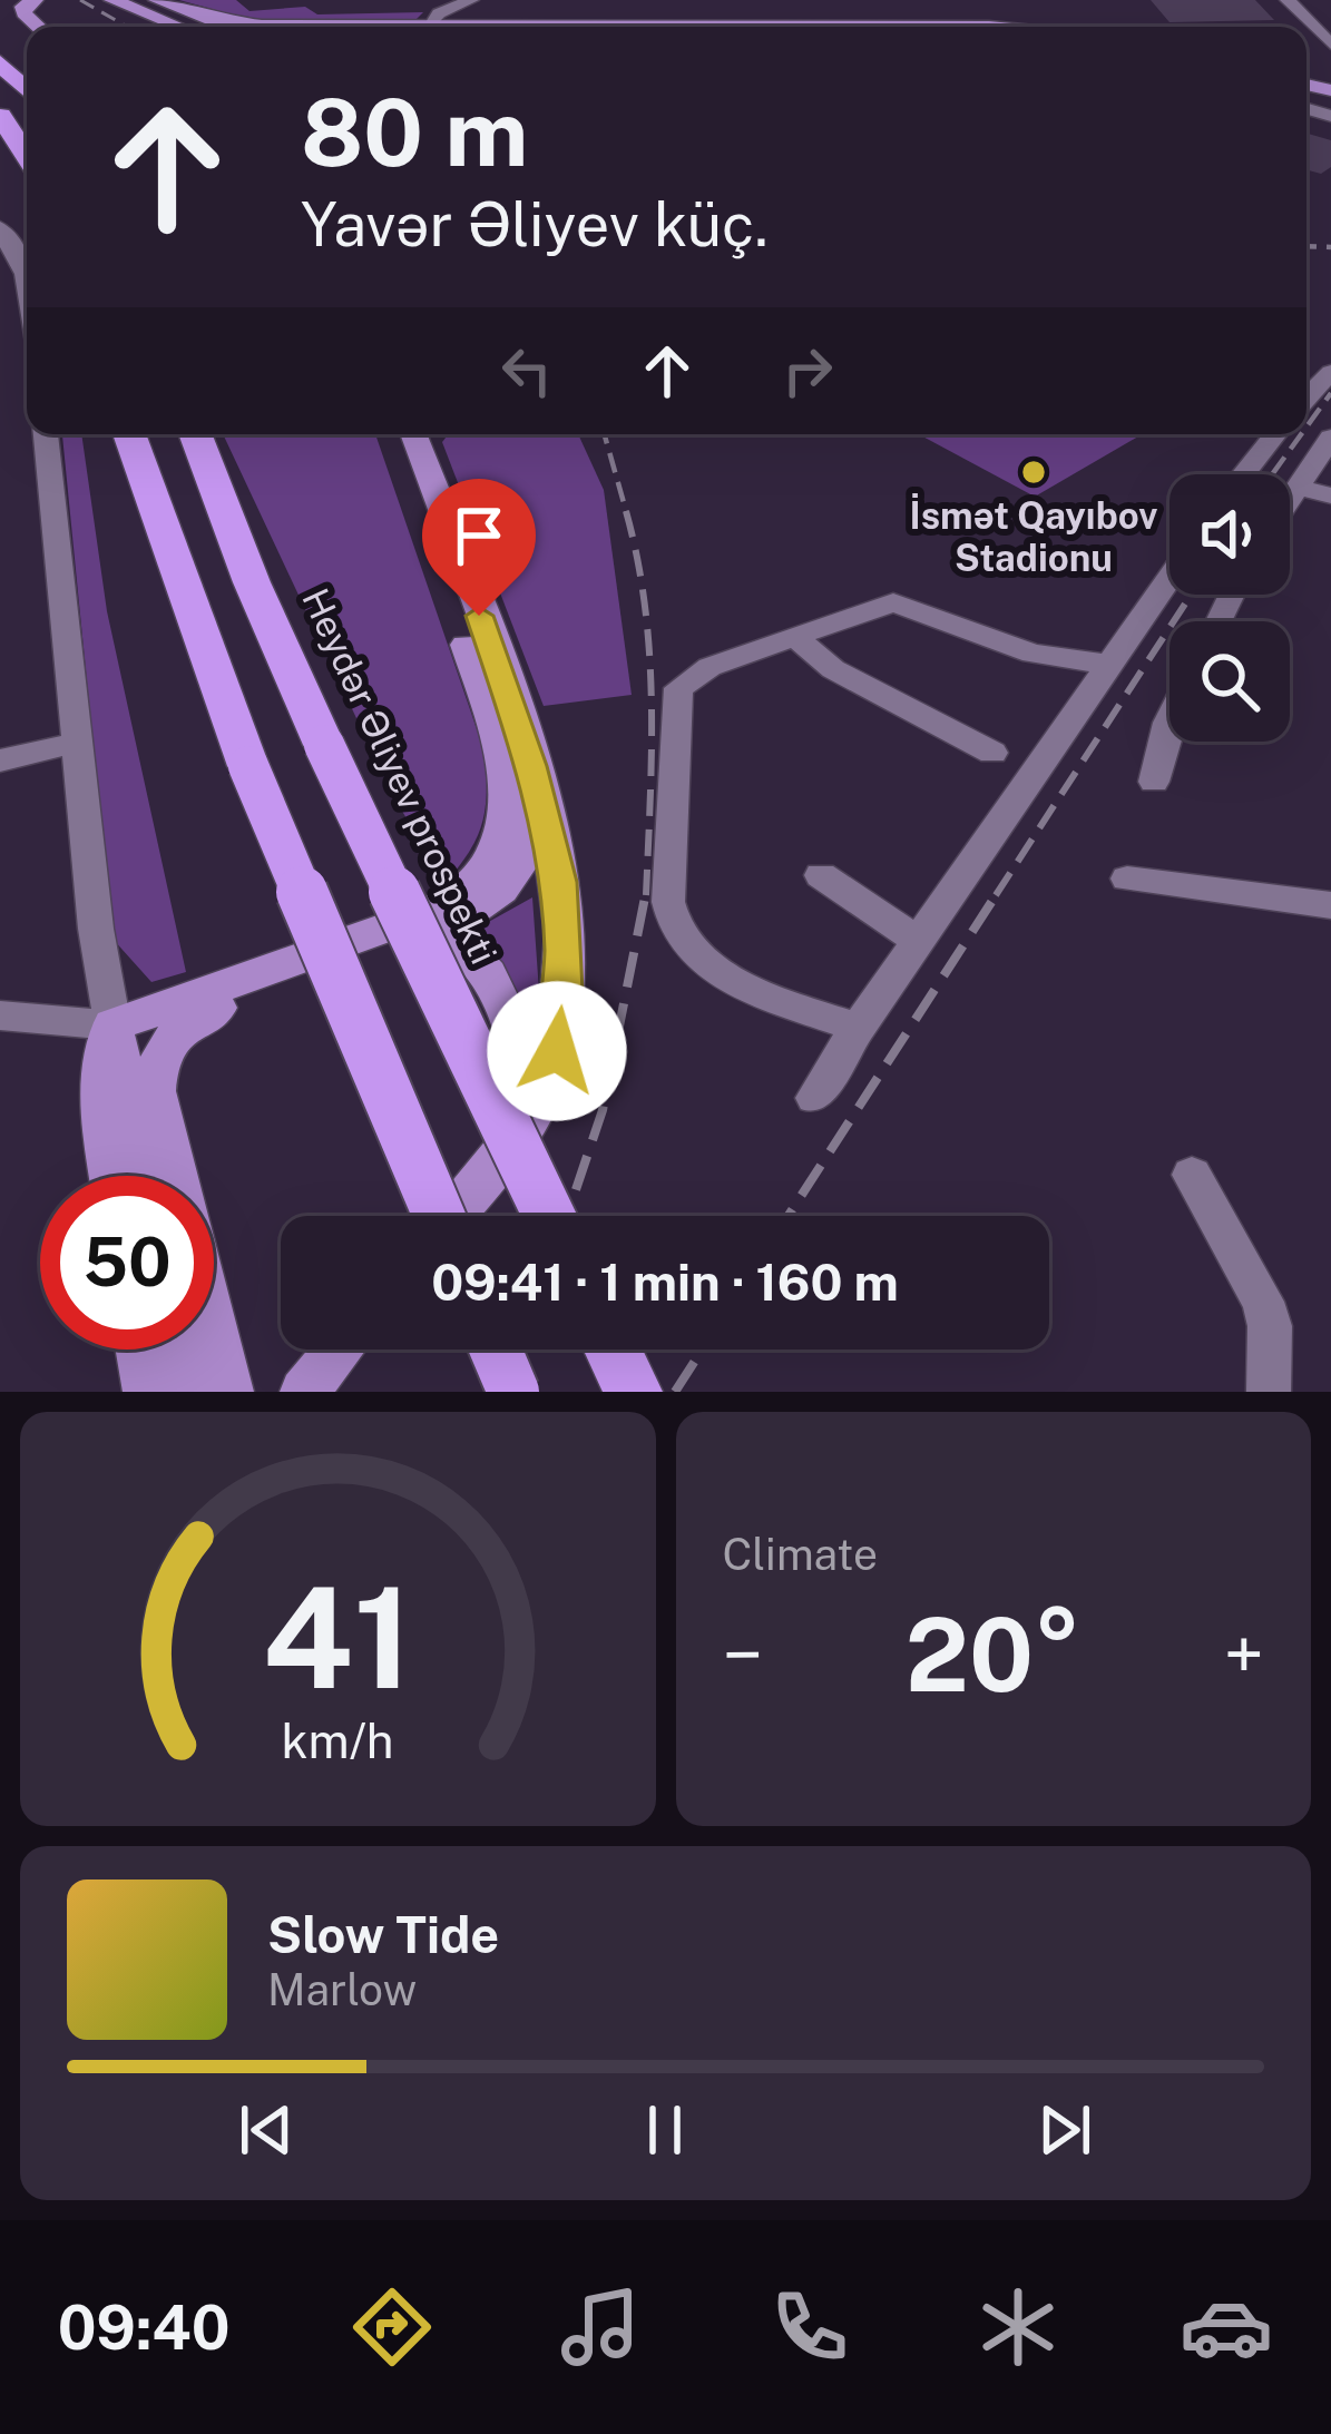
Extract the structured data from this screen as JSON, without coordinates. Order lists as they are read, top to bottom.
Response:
{
  "streets": {
    "highway": ["Heydər Əliyev prospekti"]
  },
  "places": ["İsmət Qayıbov Stadionu"],
  "page": {
    "turn": ["80 m", "Yavər Əliyev küç."],
    "limit": "50",
    "trip": "09:41 · 1 min · 160 m",
    "tile": "Climate",
    "heat": ["−", "20°", "+"],
    "song": ["Slow Tide", "Marlow"],
    "tabs": "09:40",
    "gauge": ["41", "km/h"]
  }
}
